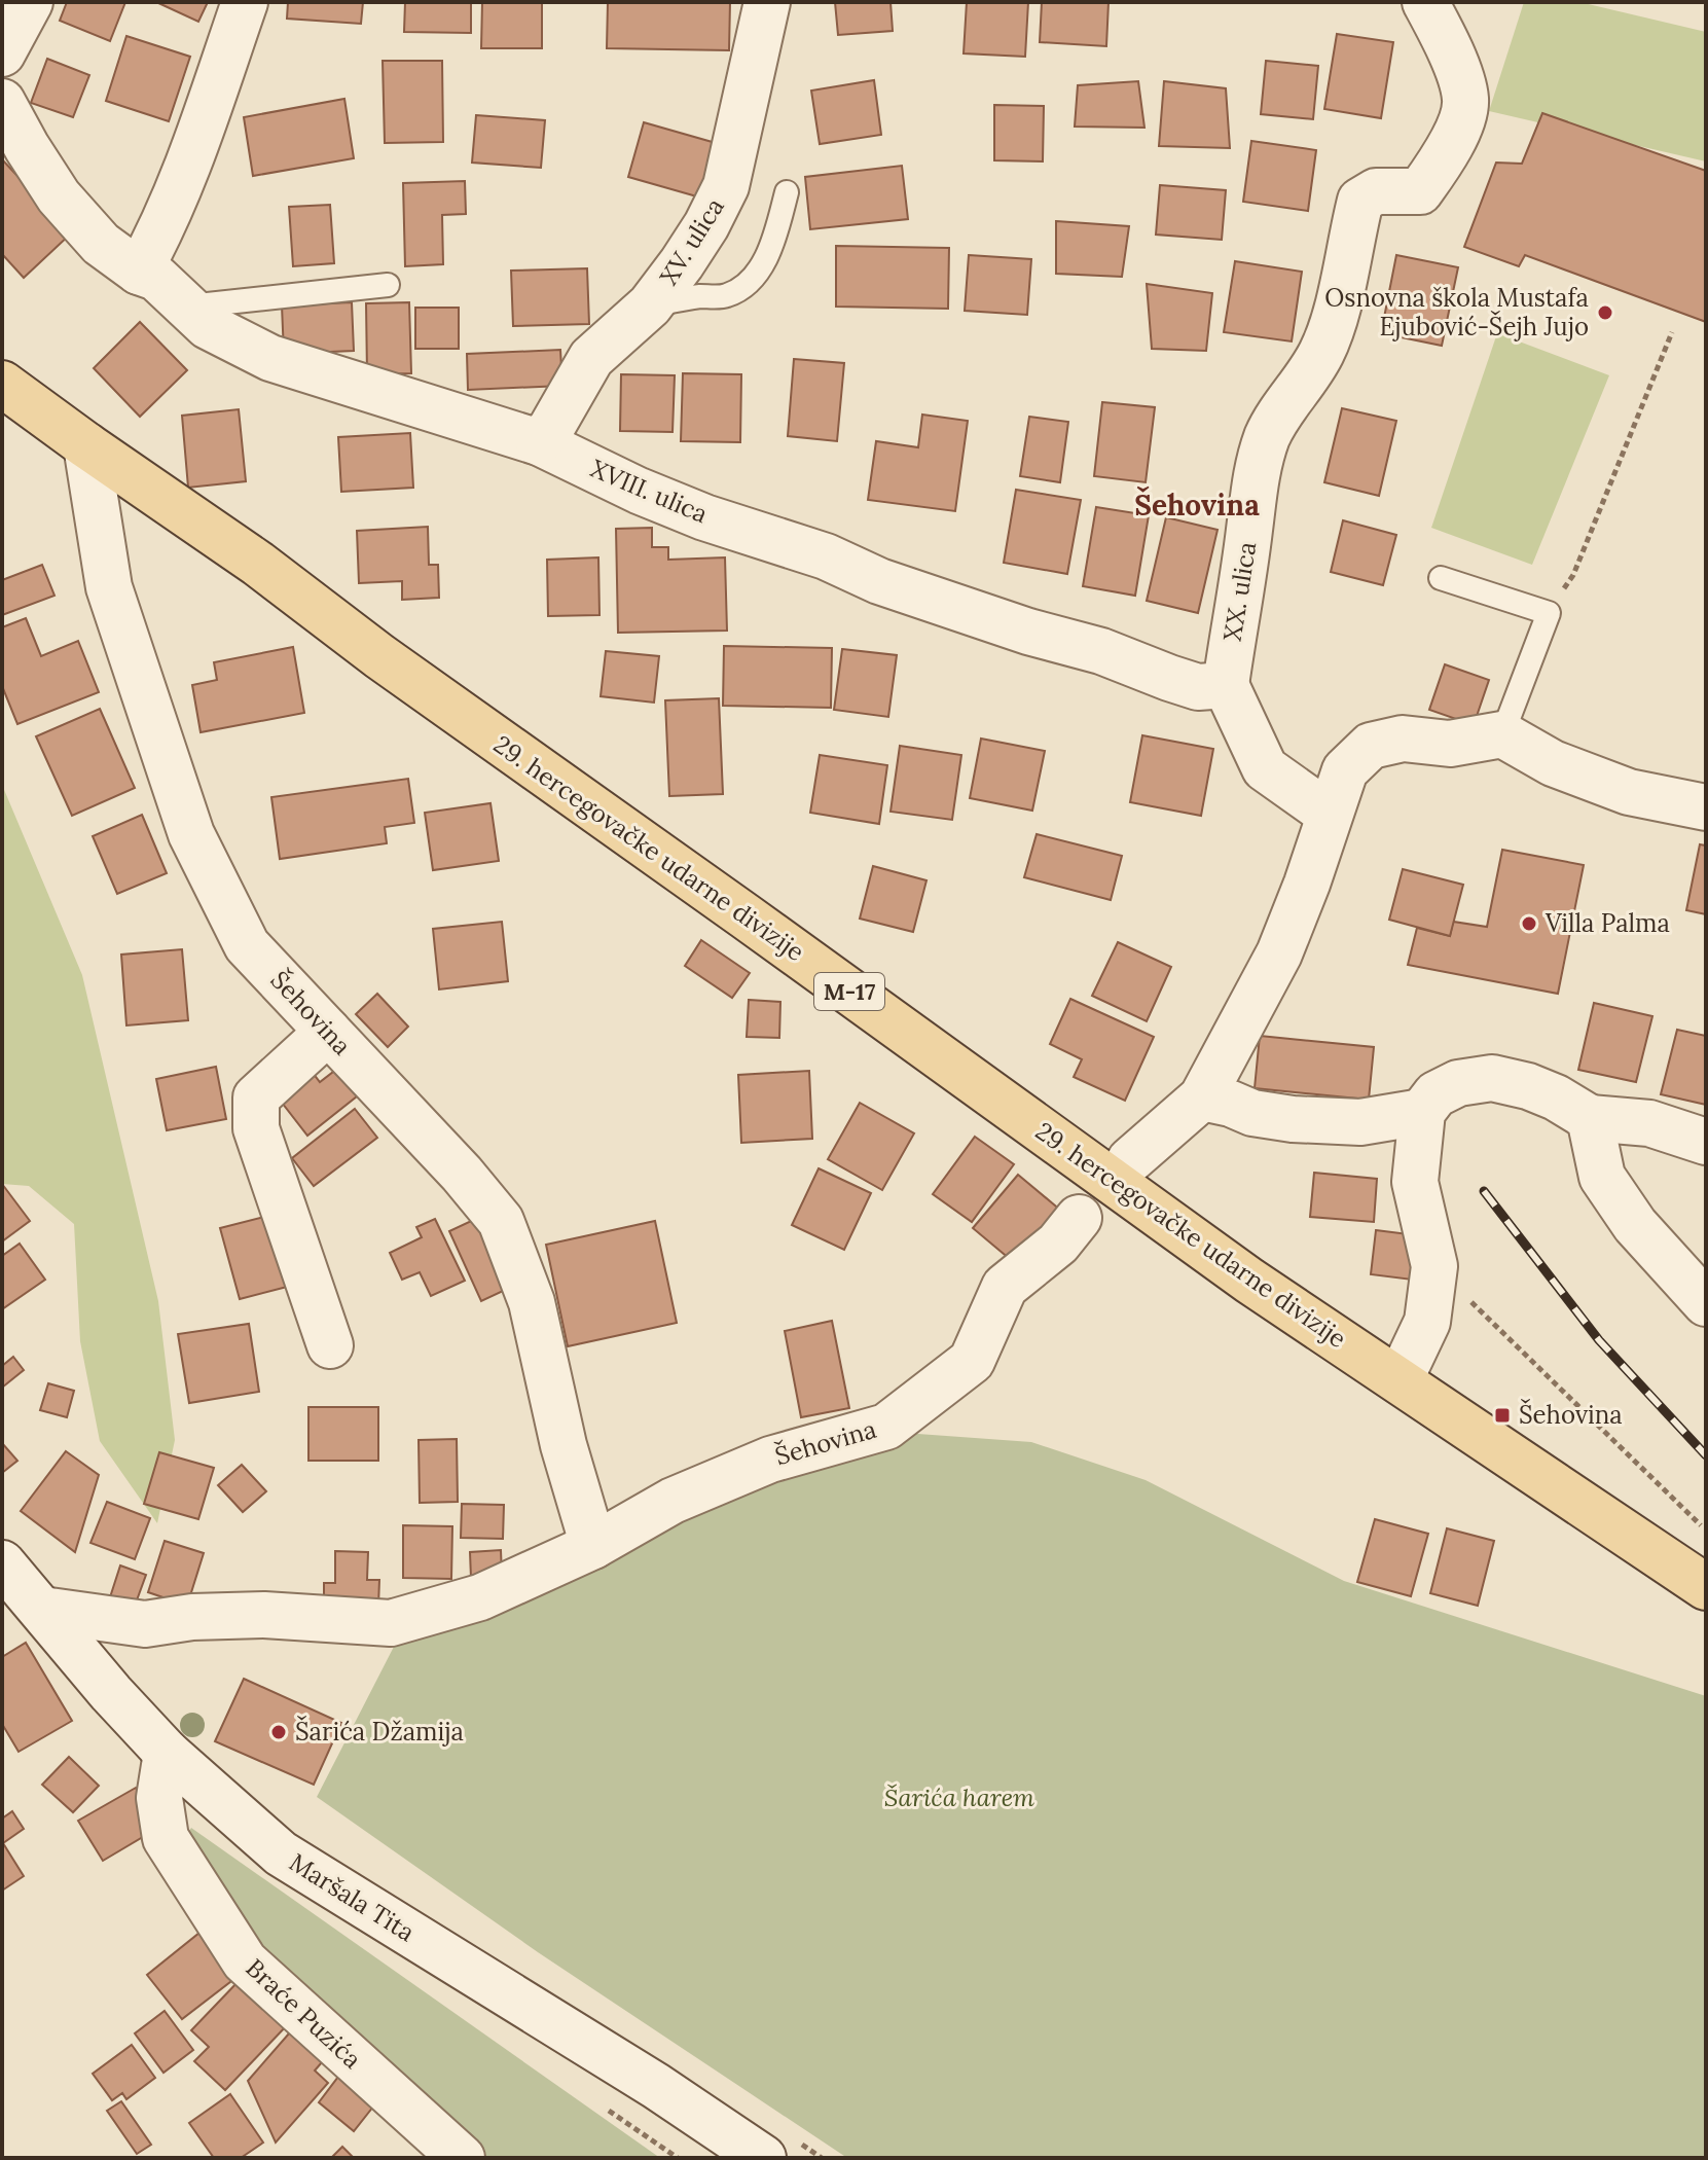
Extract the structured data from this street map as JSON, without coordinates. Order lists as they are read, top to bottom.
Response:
{
  "streets": {
    "main road": ["29. hercegovačke udarne divizije", "M-17"],
    "street": [
      "XV. ulica",
      "XVIII. ulica",
      "XX. ulica",
      "Šehovina",
      "Maršala Tita",
      "Braće Puzića"
    ]
  },
  "crossings": [
    ["XV. ulica", "XVIII. ulica"],
    ["XVIII. ulica", "XX. ulica"],
    ["29. hercegovačke udarne divizije", "Šehovina"],
    ["Šehovina", "Maršala Tita"],
    ["Maršala Tita", "Braće Puzića"]
  ],
  "districts": ["Šehovina"],
  "parks": ["Šarića harem"],
  "places": {
    "other": ["Osnovna škola Mustafa Ejubović-Šejh Jujo", "Villa Palma", "Šarića Džamija"],
    "transit": ["Šehovina"]
  }
}
